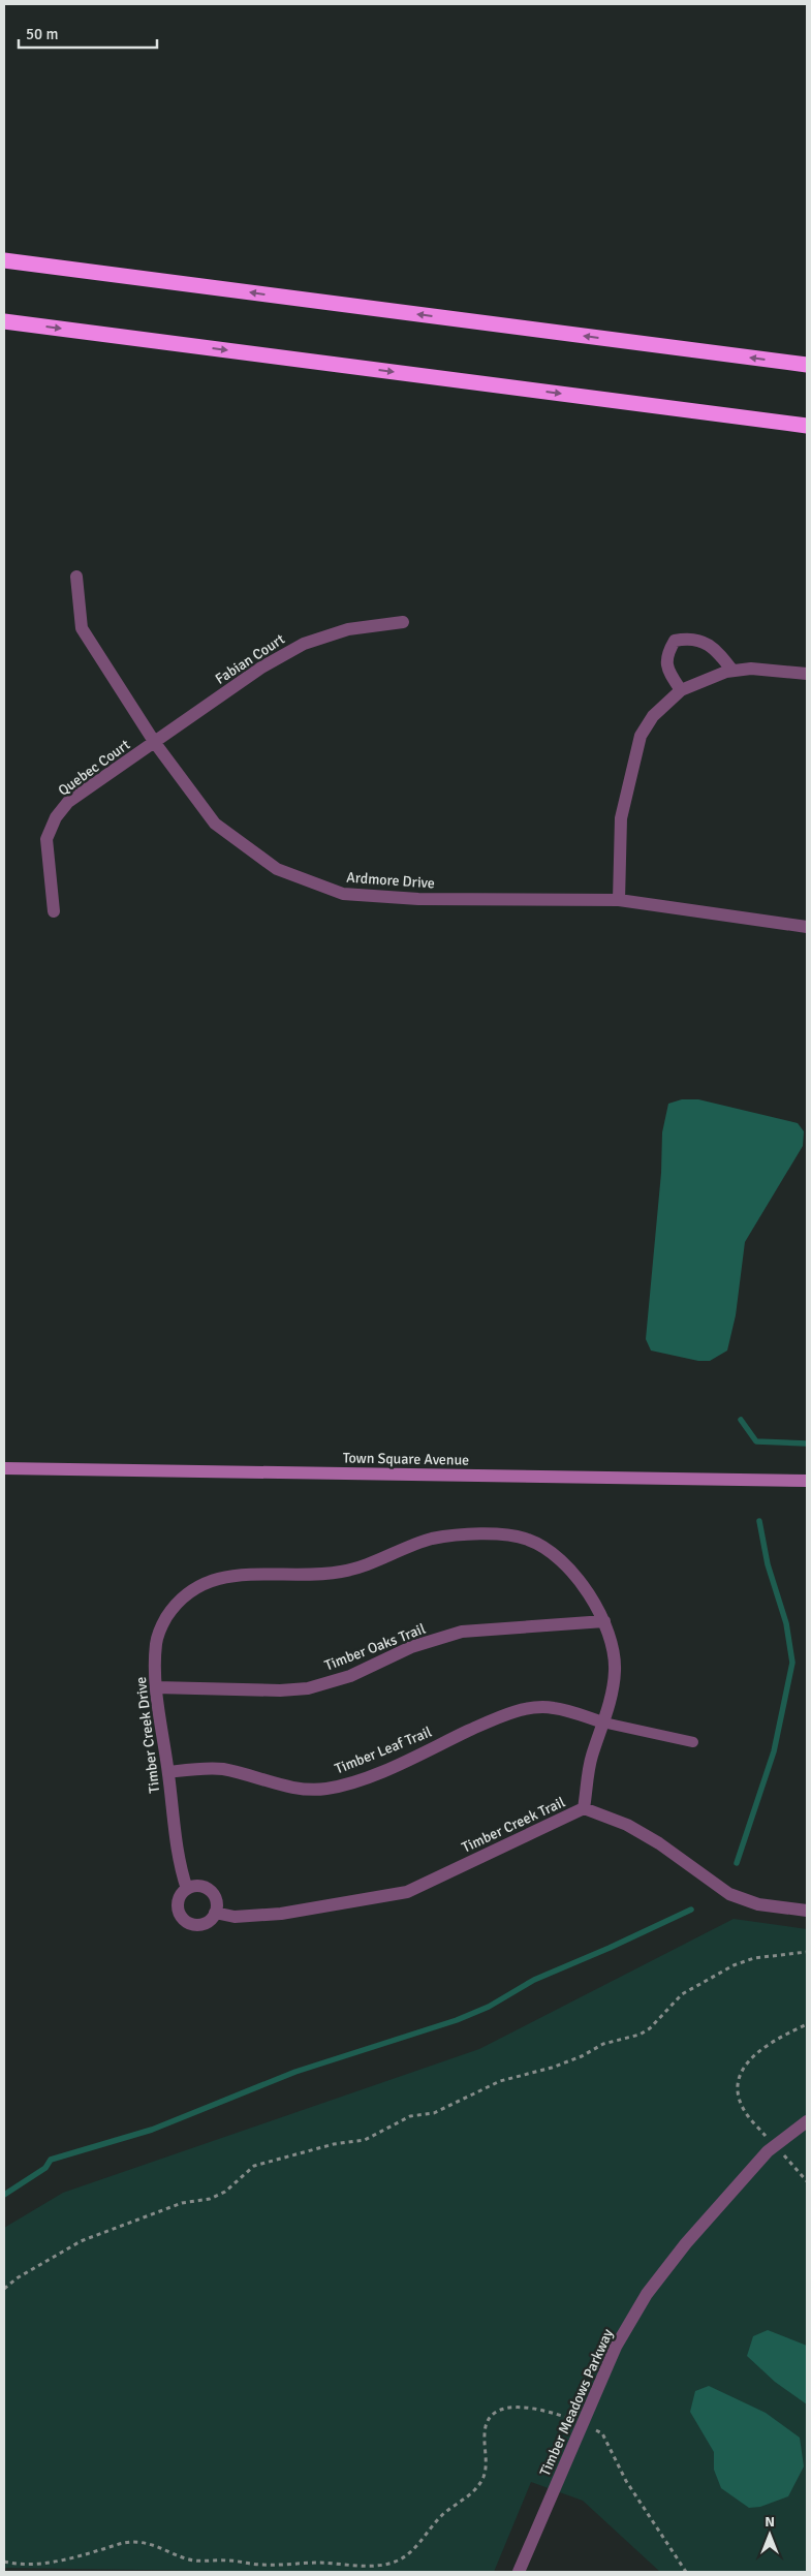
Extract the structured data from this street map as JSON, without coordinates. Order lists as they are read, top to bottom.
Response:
{
  "streets": {
    "main road": ["Town Square Avenue"],
    "street": [
      "Fabian Court",
      "Quebec Court",
      "Ardmore Drive",
      "Timber Oaks Trail",
      "Timber Creek Drive",
      "Timber Leaf Trail",
      "Timber Creek Trail",
      "Timber Meadows Parkway"
    ]
  },
  "crossings": [
    ["Fabian Court", "Quebec Court"],
    ["Fabian Court", "Ardmore Drive"],
    ["Quebec Court", "Ardmore Drive"],
    ["Timber Oaks Trail", "Timber Creek Drive"],
    ["Timber Creek Drive", "Timber Leaf Trail"],
    ["Timber Creek Drive", "Timber Creek Trail"]
  ],
  "scale_bar": "50 m",
  "north": "top"
}
